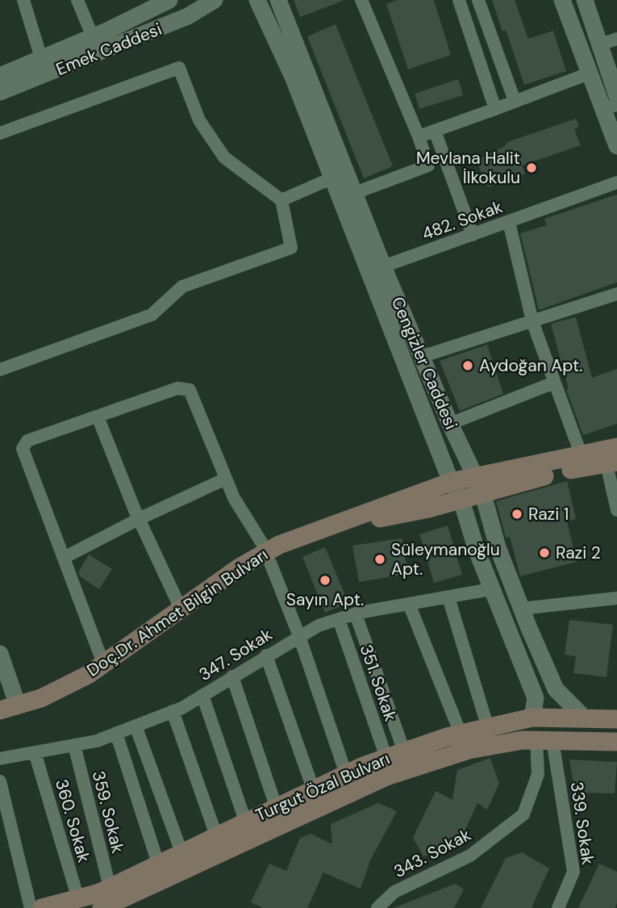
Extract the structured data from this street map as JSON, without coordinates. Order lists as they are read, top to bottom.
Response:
{
  "streets": {
    "main road": ["Doç.Dr. Ahmet Bilgin Bulvarı", "Turgut Özal Bulvarı"],
    "street": [
      "Emek Caddesi",
      "482. Sokak",
      "Cengizler Caddesi",
      "347. Sokak",
      "351. Sokak",
      "359. Sokak",
      "360. Sokak",
      "339. Sokak",
      "343. Sokak"
    ]
  },
  "crossings": [
    ["482. Sokak", "Cengizler Caddesi"],
    ["Cengizler Caddesi", "Doç.Dr. Ahmet Bilgin Bulvarı"],
    ["Cengizler Caddesi", "347. Sokak"],
    ["Cengizler Caddesi", "Turgut Özal Bulvarı"],
    ["347. Sokak", "351. Sokak"],
    ["347. Sokak", "359. Sokak"],
    ["347. Sokak", "360. Sokak"],
    ["351. Sokak", "Turgut Özal Bulvarı"],
    ["Turgut Özal Bulvarı", "359. Sokak"],
    ["Turgut Özal Bulvarı", "360. Sokak"],
    ["Turgut Özal Bulvarı", "339. Sokak"],
    ["Turgut Özal Bulvarı", "343. Sokak"],
    ["339. Sokak", "343. Sokak"]
  ],
  "places": [
    "Mevlana Halit İlkokulu",
    "Aydoğan Apt.",
    "Razi 1",
    "Razi 2",
    "Süleymanoğlu Apt.",
    "Sayın Apt."
  ]
}
